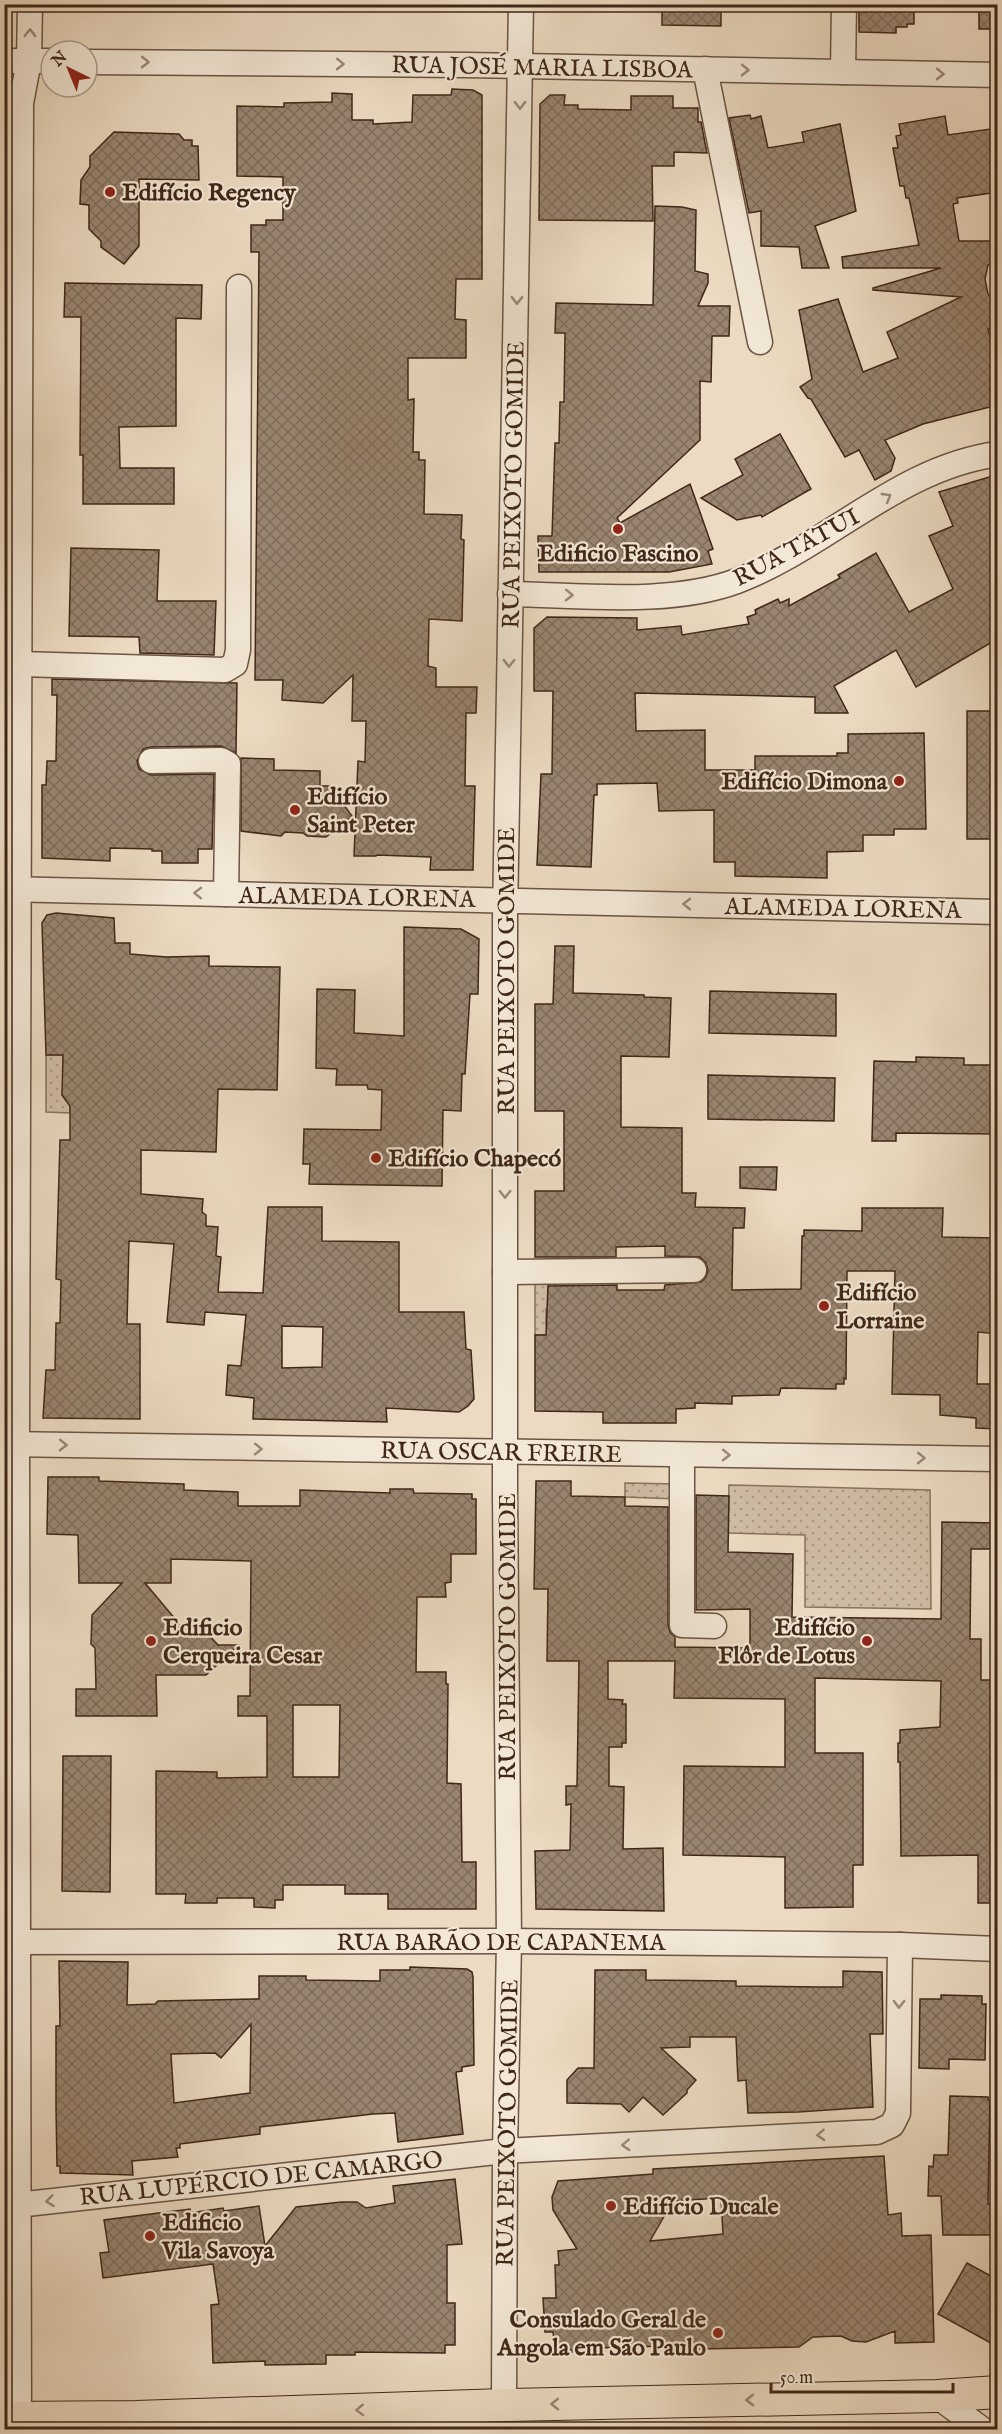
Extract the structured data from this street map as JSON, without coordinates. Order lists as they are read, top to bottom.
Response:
{
  "streets": {
    "street": [
      "RUA JOSÉ MARIA LISBOA",
      "RUA PEIXOTO GOMIDE",
      "RUA TATUI",
      "ALAMEDA LORENA",
      "RUA OSCAR FREIRE",
      "RUA BARÃO DE CAPANEMA",
      "RUA LUPÉRCIO DE CAMARGO"
    ]
  },
  "crossings": [
    ["RUA JOSÉ MARIA LISBOA", "RUA PEIXOTO GOMIDE"],
    ["RUA PEIXOTO GOMIDE", "RUA TATUI"],
    ["RUA PEIXOTO GOMIDE", "ALAMEDA LORENA"],
    ["RUA PEIXOTO GOMIDE", "RUA OSCAR FREIRE"],
    ["RUA PEIXOTO GOMIDE", "RUA BARÃO DE CAPANEMA"],
    ["RUA PEIXOTO GOMIDE", "RUA LUPÉRCIO DE CAMARGO"],
    ["RUA BARÃO DE CAPANEMA", "RUA LUPÉRCIO DE CAMARGO"]
  ],
  "one_way": [
    "RUA JOSÉ MARIA LISBOA",
    "RUA PEIXOTO GOMIDE",
    "RUA TATUI",
    "ALAMEDA LORENA",
    "RUA OSCAR FREIRE",
    "RUA LUPÉRCIO DE CAMARGO"
  ],
  "places": [
    "Edifício Regency",
    "Edificio Fascino",
    "Edifício Dimona",
    "Edifício Saint Peter",
    "Edifício Chapecó",
    "Edifício Lorraine",
    "Edificio Cerqueira Cesar",
    "Edifício Flôr de Lotus",
    "Edifício Ducale",
    "Edificio Vila Savoya",
    "Consulado Geral de Angola em São Paulo"
  ],
  "scale_bar": "50 m",
  "north": "top left"
}
